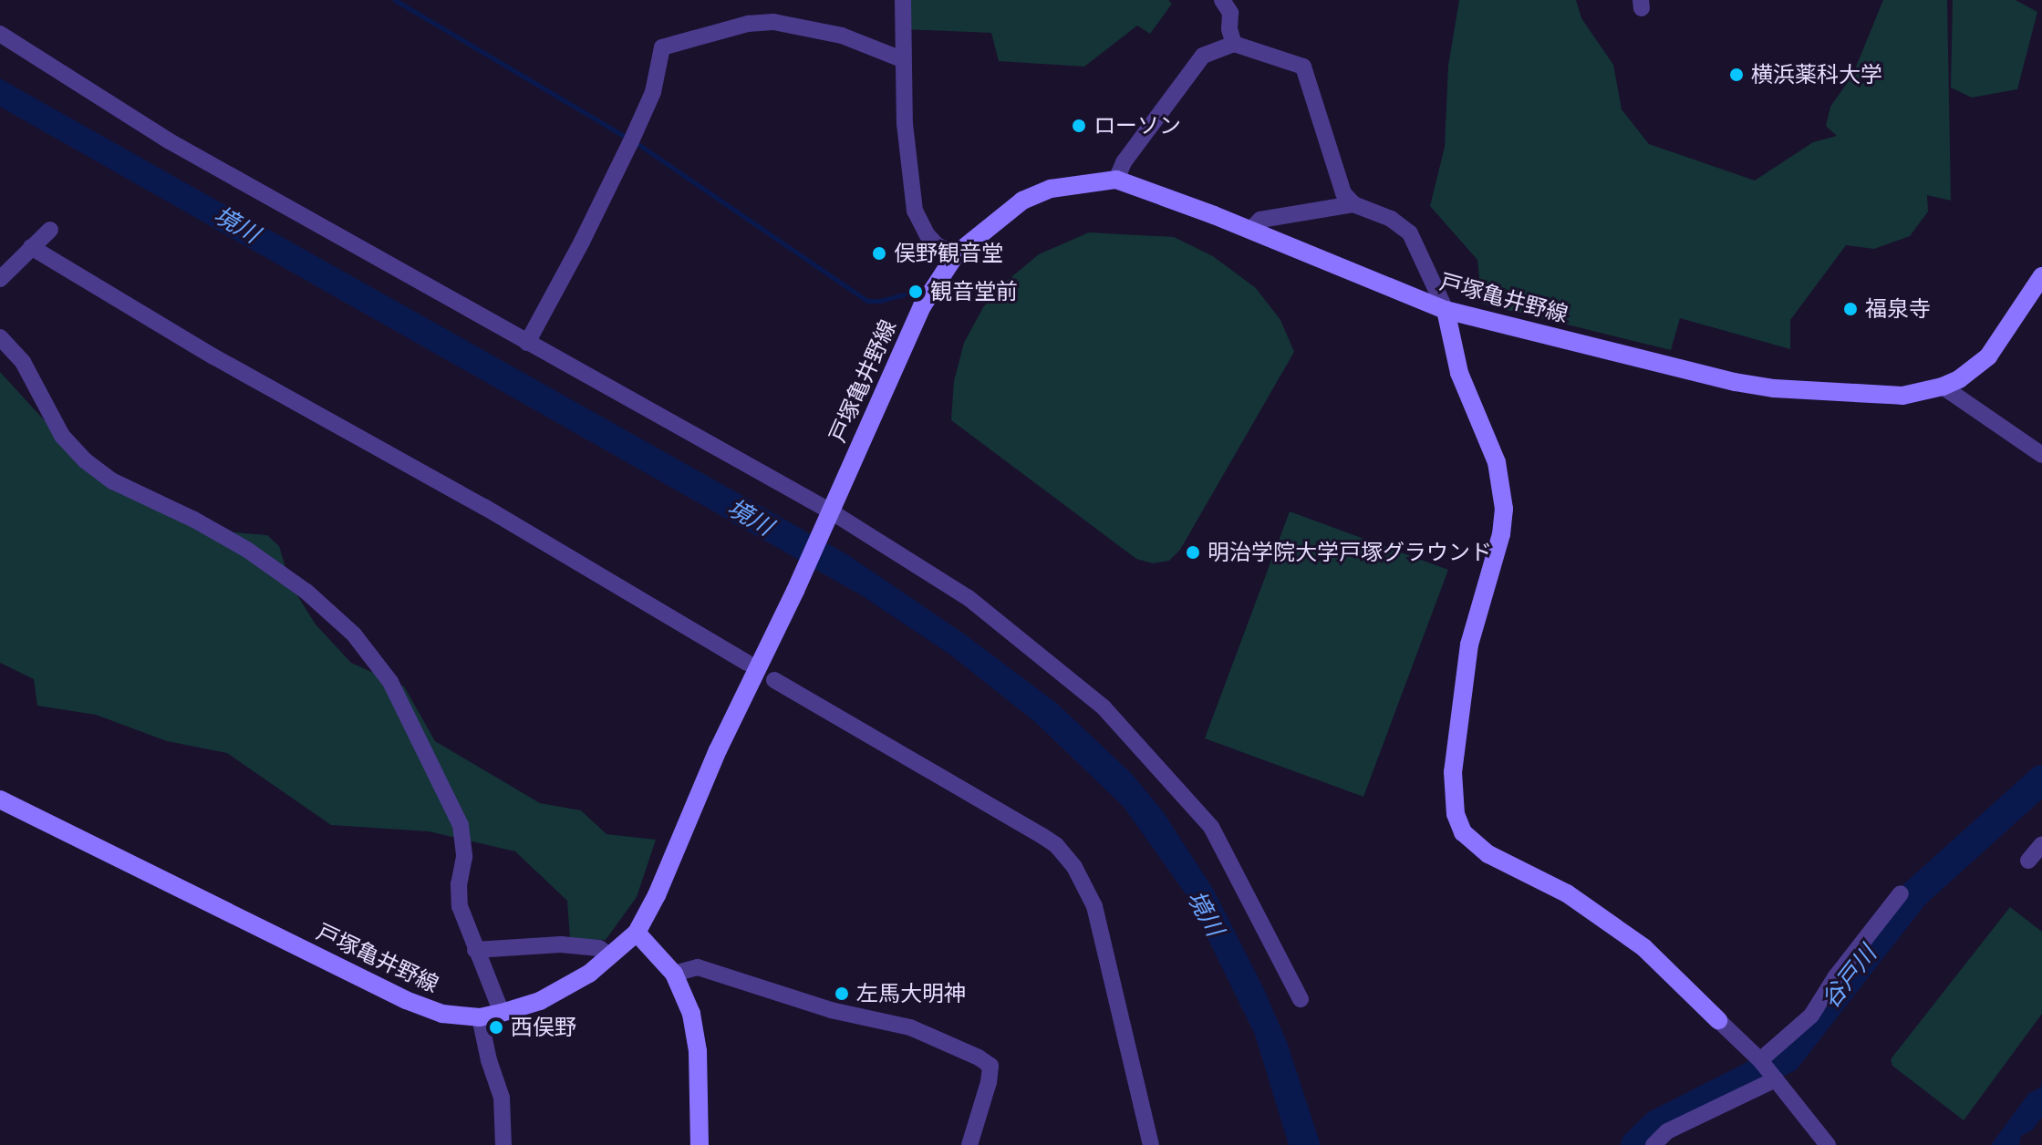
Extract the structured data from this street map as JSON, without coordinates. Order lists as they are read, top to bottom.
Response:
{
  "streets": {
    "main road": ["戸塚亀井野線"]
  },
  "water": ["境川", "谷戸川"],
  "places": [
    "横浜薬科大学",
    "ローソン",
    "俣野観音堂",
    "観音堂前",
    "福泉寺",
    "明治学院大学戸塚グラウンド",
    "左馬大明神",
    "西俣野"
  ]
}
